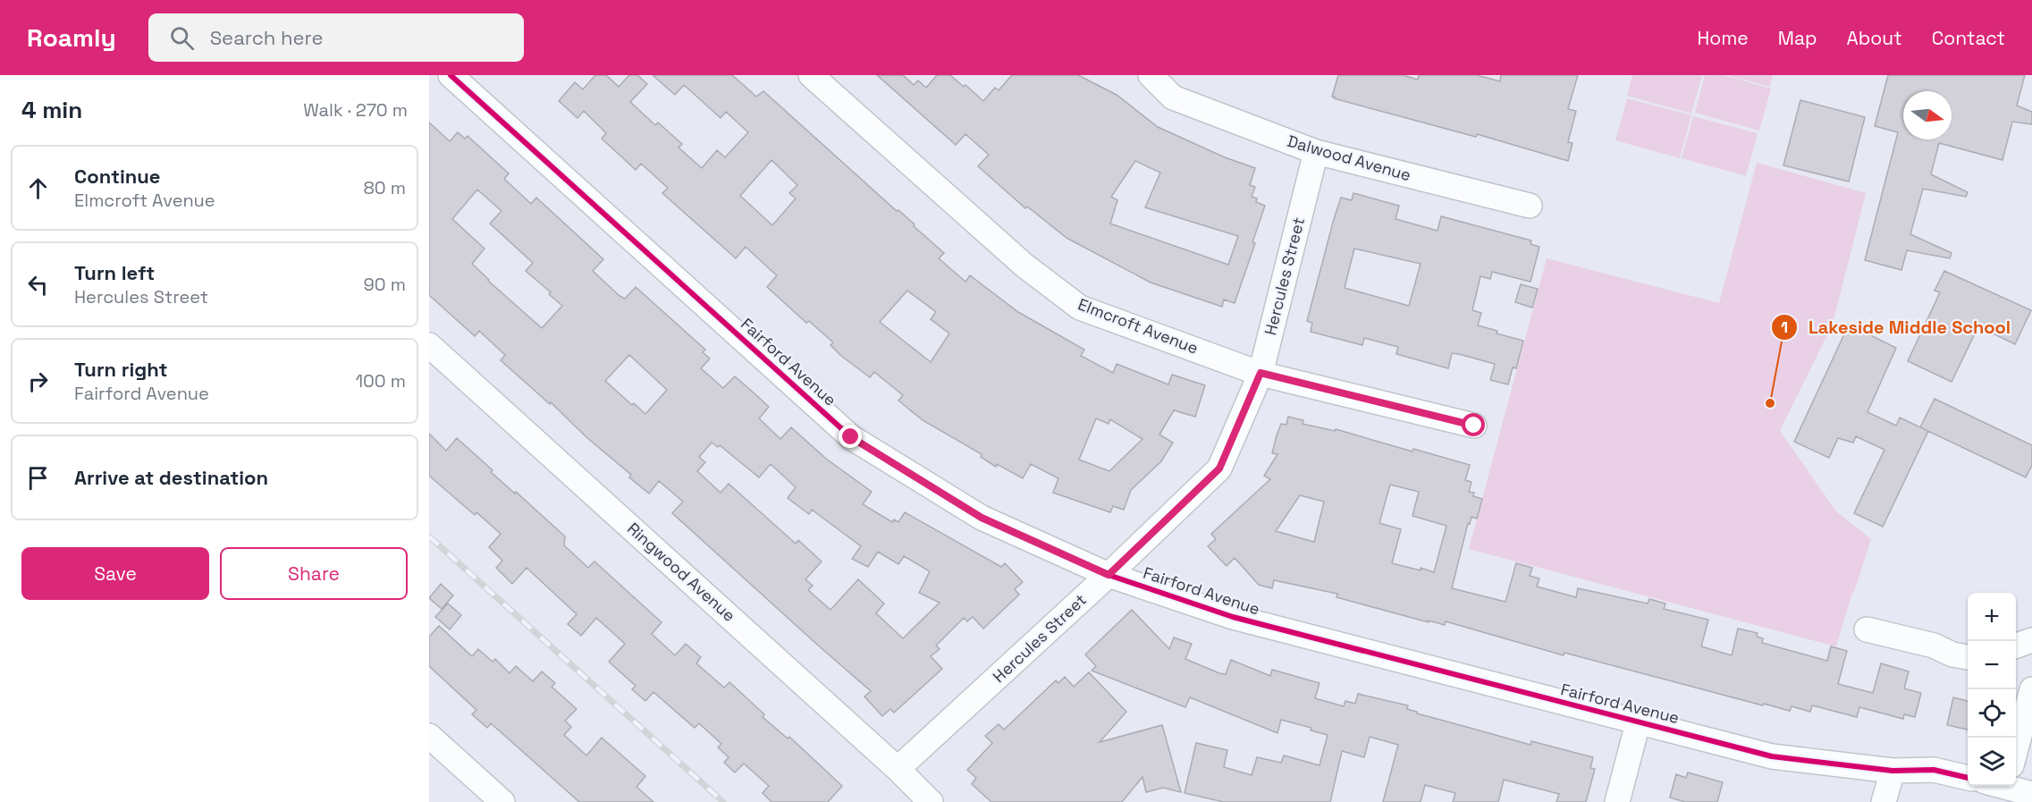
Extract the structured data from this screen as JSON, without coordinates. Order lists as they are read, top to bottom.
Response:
{
  "streets": {
    "street": [
      "Dalwood Avenue",
      "Hercules Street",
      "Elmcroft Avenue",
      "Fairford Avenue",
      "Ringwood Avenue"
    ]
  },
  "crossings": [
    ["Dalwood Avenue", "Hercules Street"],
    ["Hercules Street", "Elmcroft Avenue"],
    ["Hercules Street", "Fairford Avenue"],
    ["Hercules Street", "Ringwood Avenue"]
  ],
  "places": ["Lakeside Middle School"],
  "north": "right",
  "page": {
    "header": "Roamly",
    "search": "Search here",
    "nav": [
      "Home",
      "Map",
      "About",
      "Contact"
    ],
    "heading": ["4 min", "Walk · 270 m"],
    "list": [
      ["Continue", "Elmcroft Avenue", "80 m"],
      ["Turn left", "Hercules Street", "90 m"],
      ["Turn right", "Fairford Avenue", "100 m"],
      "Arrive at destination"
    ],
    "buttons": ["Save", "Share"],
    "map_buttons": ["+", "−"]
  }
}
